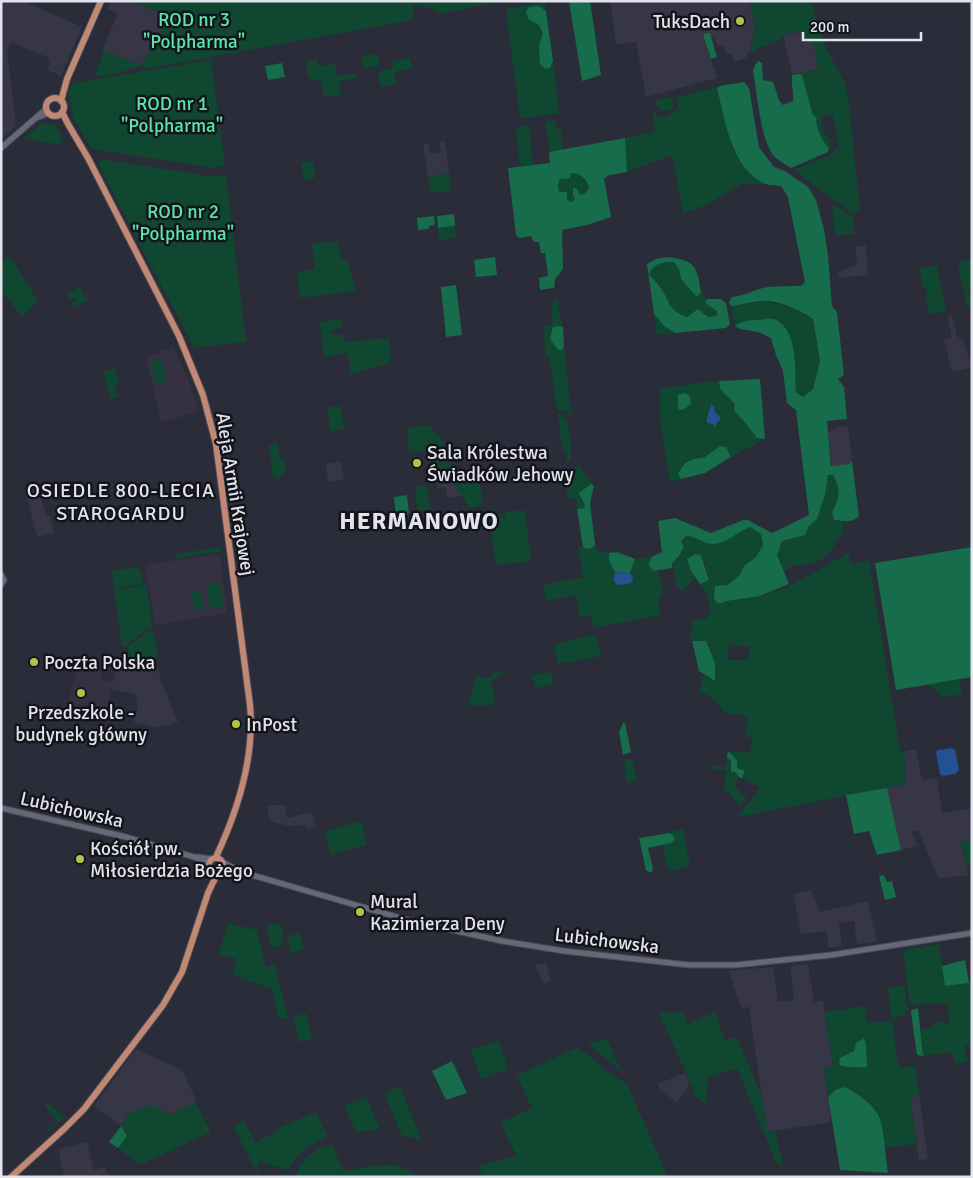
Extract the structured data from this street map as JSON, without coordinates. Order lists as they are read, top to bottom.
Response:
{
  "streets": {
    "main road": ["Aleja Armii Krajowej"],
    "street": ["Lubichowska"]
  },
  "crossings": [
    ["Aleja Armii Krajowej", "Lubichowska"]
  ],
  "districts": ["OSIEDLE 800-LECIA STAROGARDU", "HERMANOWO"],
  "parks": ["ROD nr 3 \"Polpharma\"", "ROD nr 1 \"Polpharma\"", "ROD nr 2 \"Polpharma\""],
  "places": [
    "TuksDach",
    "Sala Królestwa Świadków Jehowy",
    "Poczta Polska",
    "Przedszkole - budynek główny",
    "InPost",
    "Kościół pw. Miłosierdzia Bożego",
    "Mural Kazimierza Deny"
  ],
  "scale_bar": "200 m"
}
